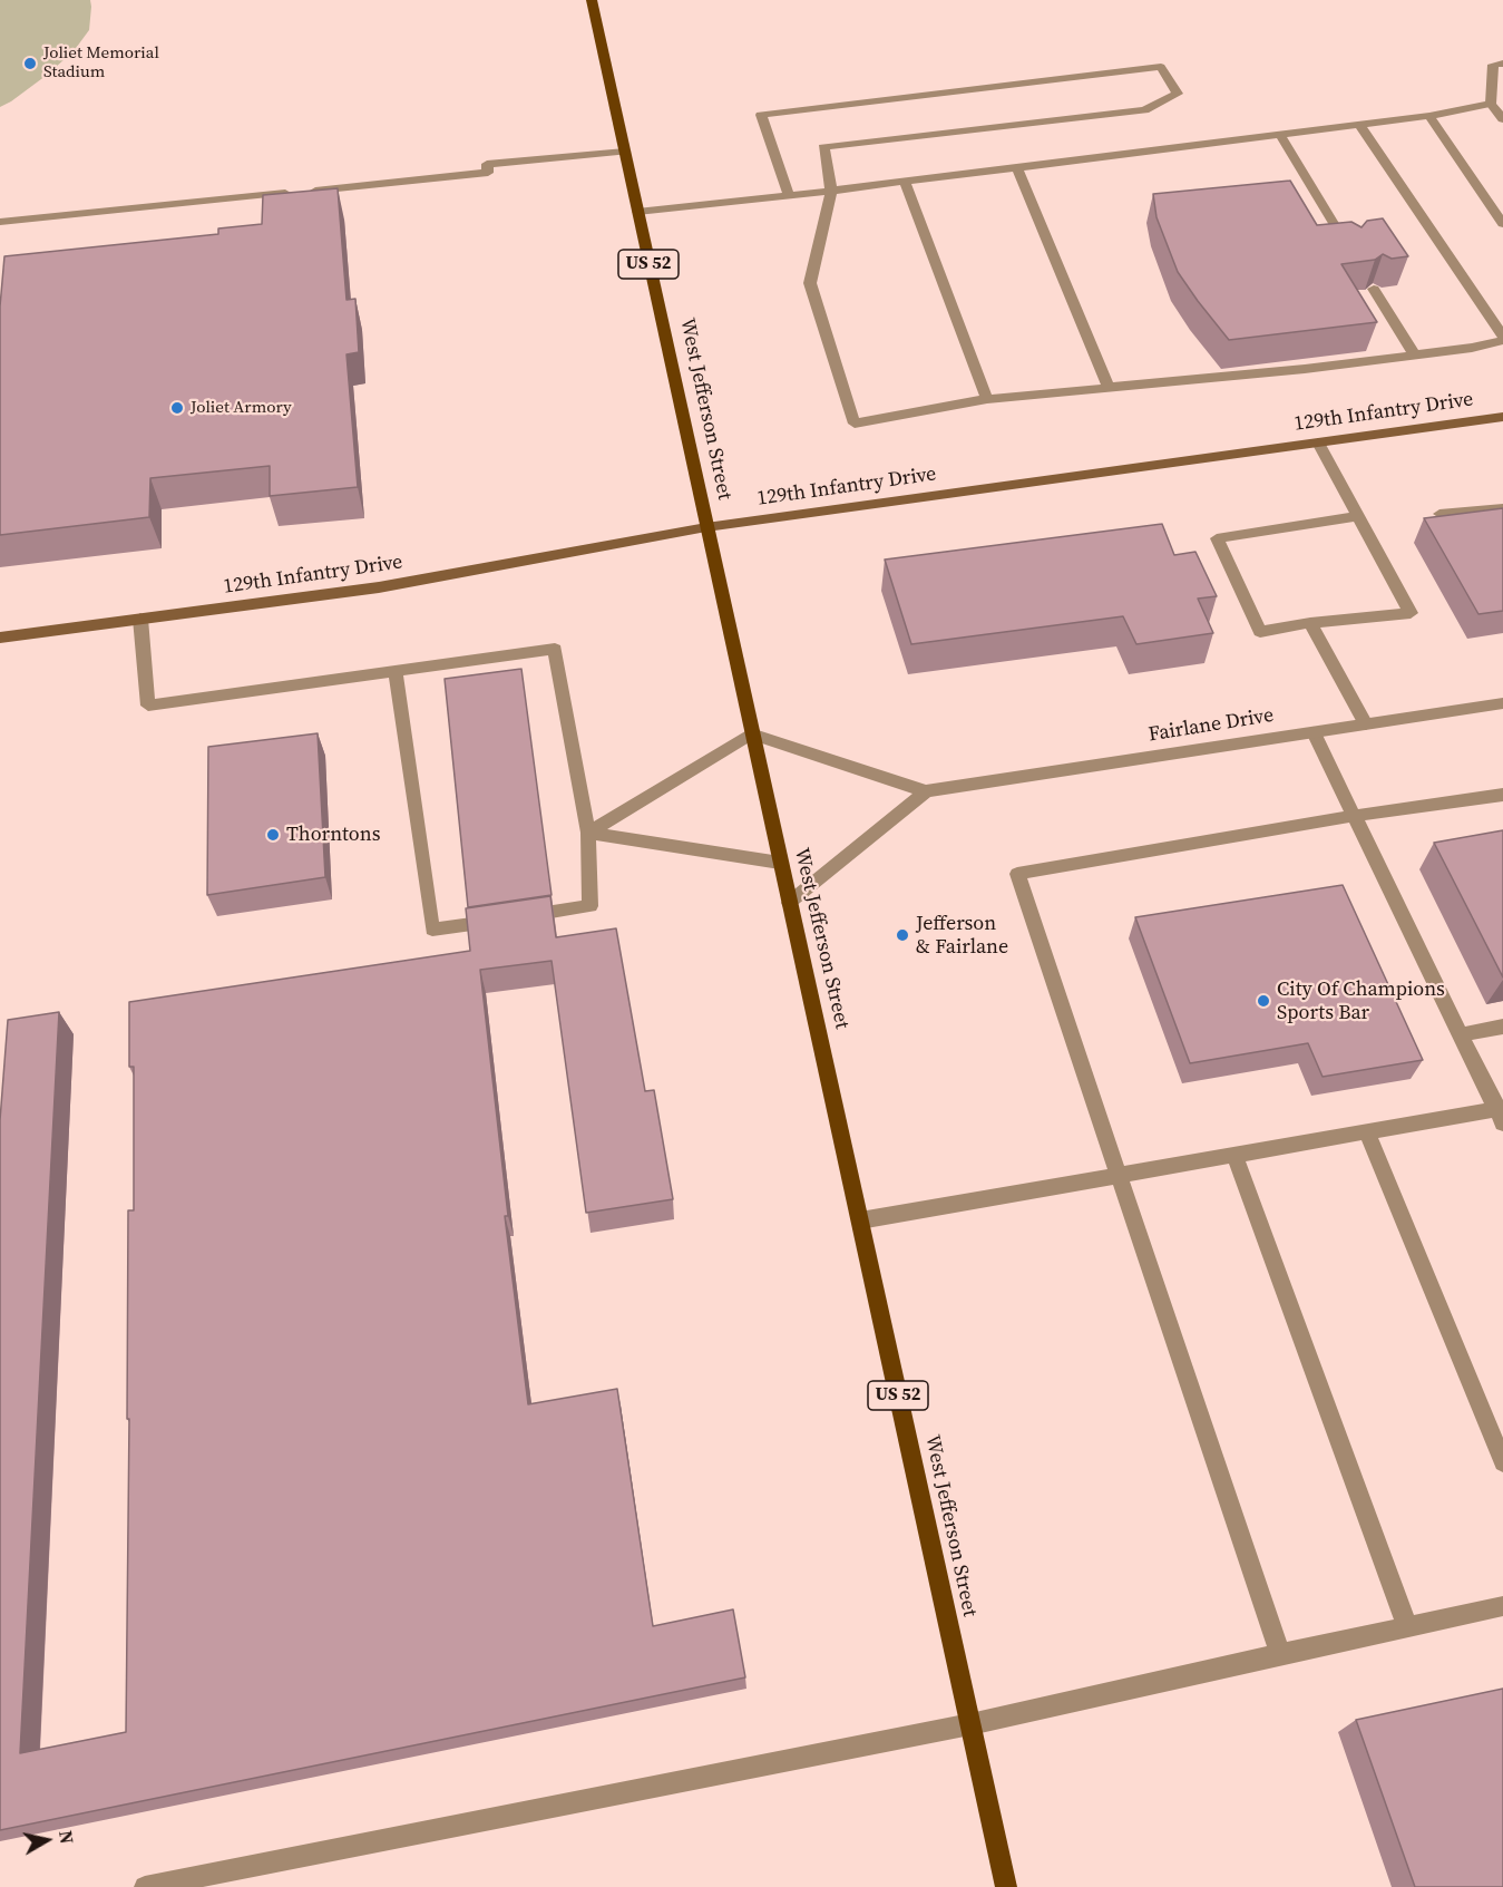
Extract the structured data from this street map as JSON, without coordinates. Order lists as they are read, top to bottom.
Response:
{
  "streets": {
    "main road": ["US 52", "West Jefferson Street"],
    "street": ["129th Infantry Drive", "Fairlane Drive"]
  },
  "crossings": [
    ["West Jefferson Street", "129th Infantry Drive"],
    ["West Jefferson Street", "Fairlane Drive"]
  ],
  "places": [
    "Joliet Memorial Stadium",
    "Joliet Armory",
    "Thorntons",
    "Jefferson & Fairlane",
    "City Of Champions Sports Bar"
  ],
  "north": "right"
}
